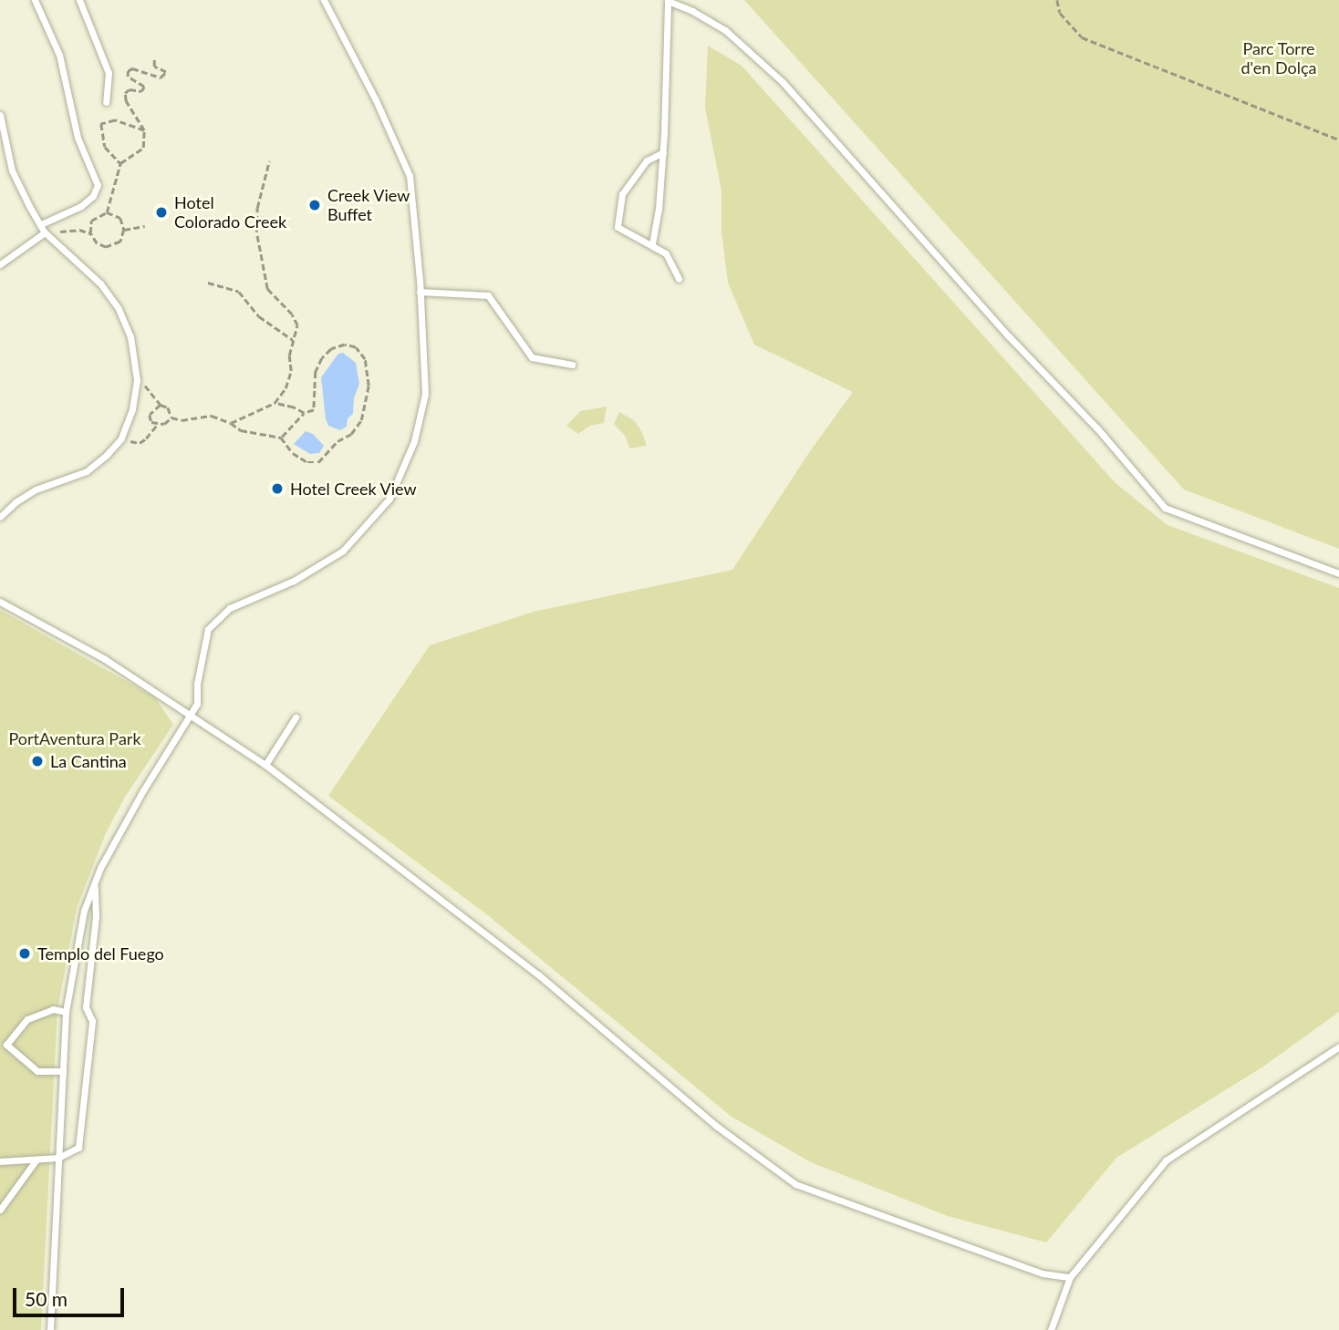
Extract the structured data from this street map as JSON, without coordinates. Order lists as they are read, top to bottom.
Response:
{
  "parks": ["Parc Torre d'en Dolça", "PortAventura Park"],
  "places": [
    "Creek View Buffet",
    "Hotel Colorado Creek",
    "Hotel Creek View",
    "La Cantina",
    "Templo del Fuego"
  ],
  "scale_bar": "50 m"
}
